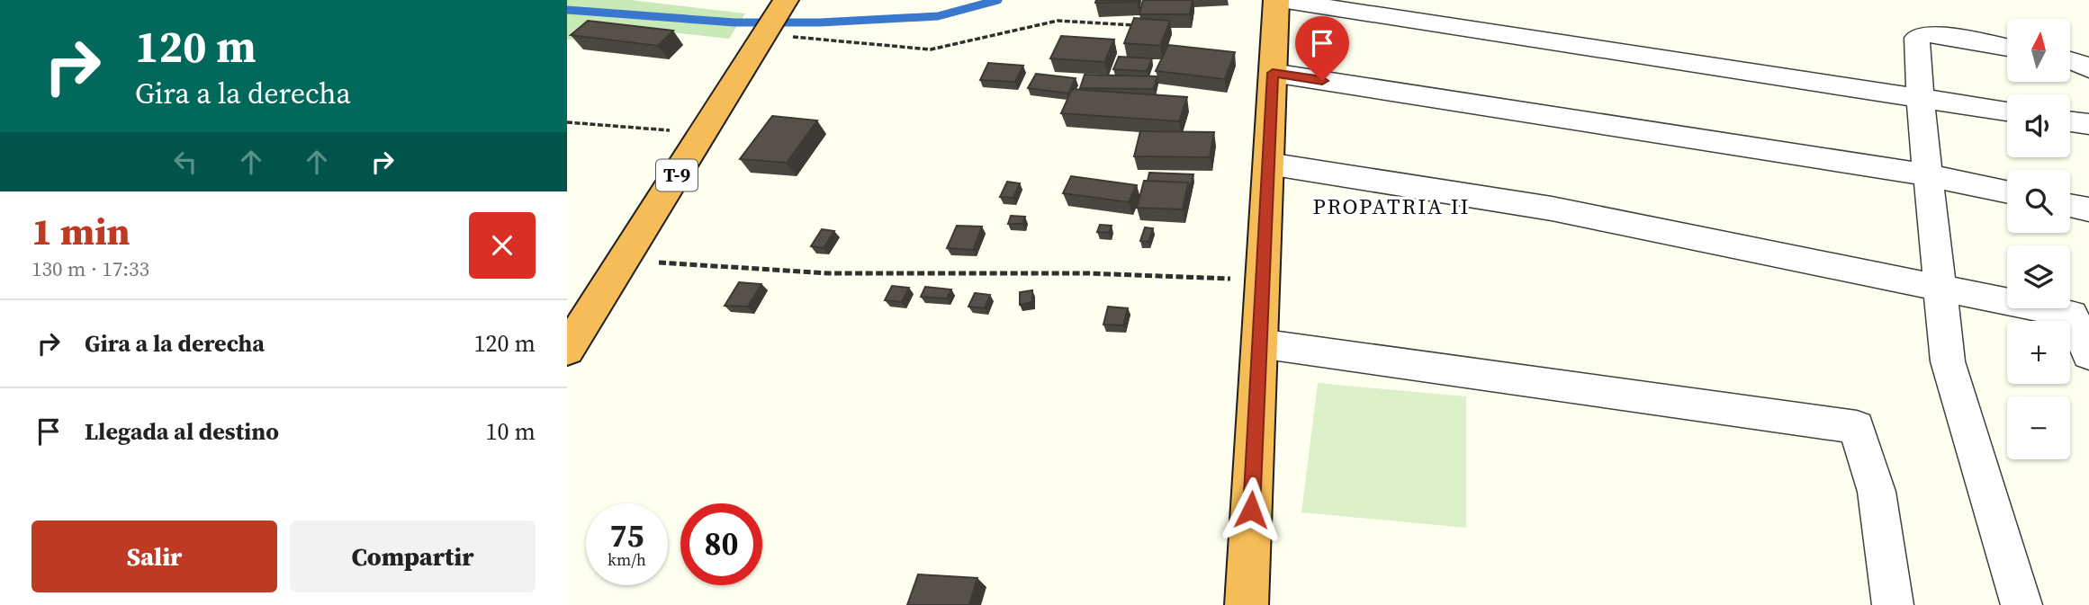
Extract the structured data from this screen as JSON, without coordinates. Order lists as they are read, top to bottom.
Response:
{
  "streets": {
    "highway": ["T-9"]
  },
  "districts": ["PROPATRIA II"],
  "north": "top",
  "page": {
    "turn": ["120 m", "Gira a la derecha"],
    "map_buttons": ["+", "−"],
    "heading": ["1 min", "130 m · 17:33"],
    "list": [
      {
        "name": "Gira a la derecha",
        "value": "120 m"
      },
      {
        "name": "Llegada al destino",
        "value": "10 m"
      }
    ],
    "speed": "75 km/h",
    "limit": "80",
    "buttons": ["Salir", "Compartir"]
  }
}
